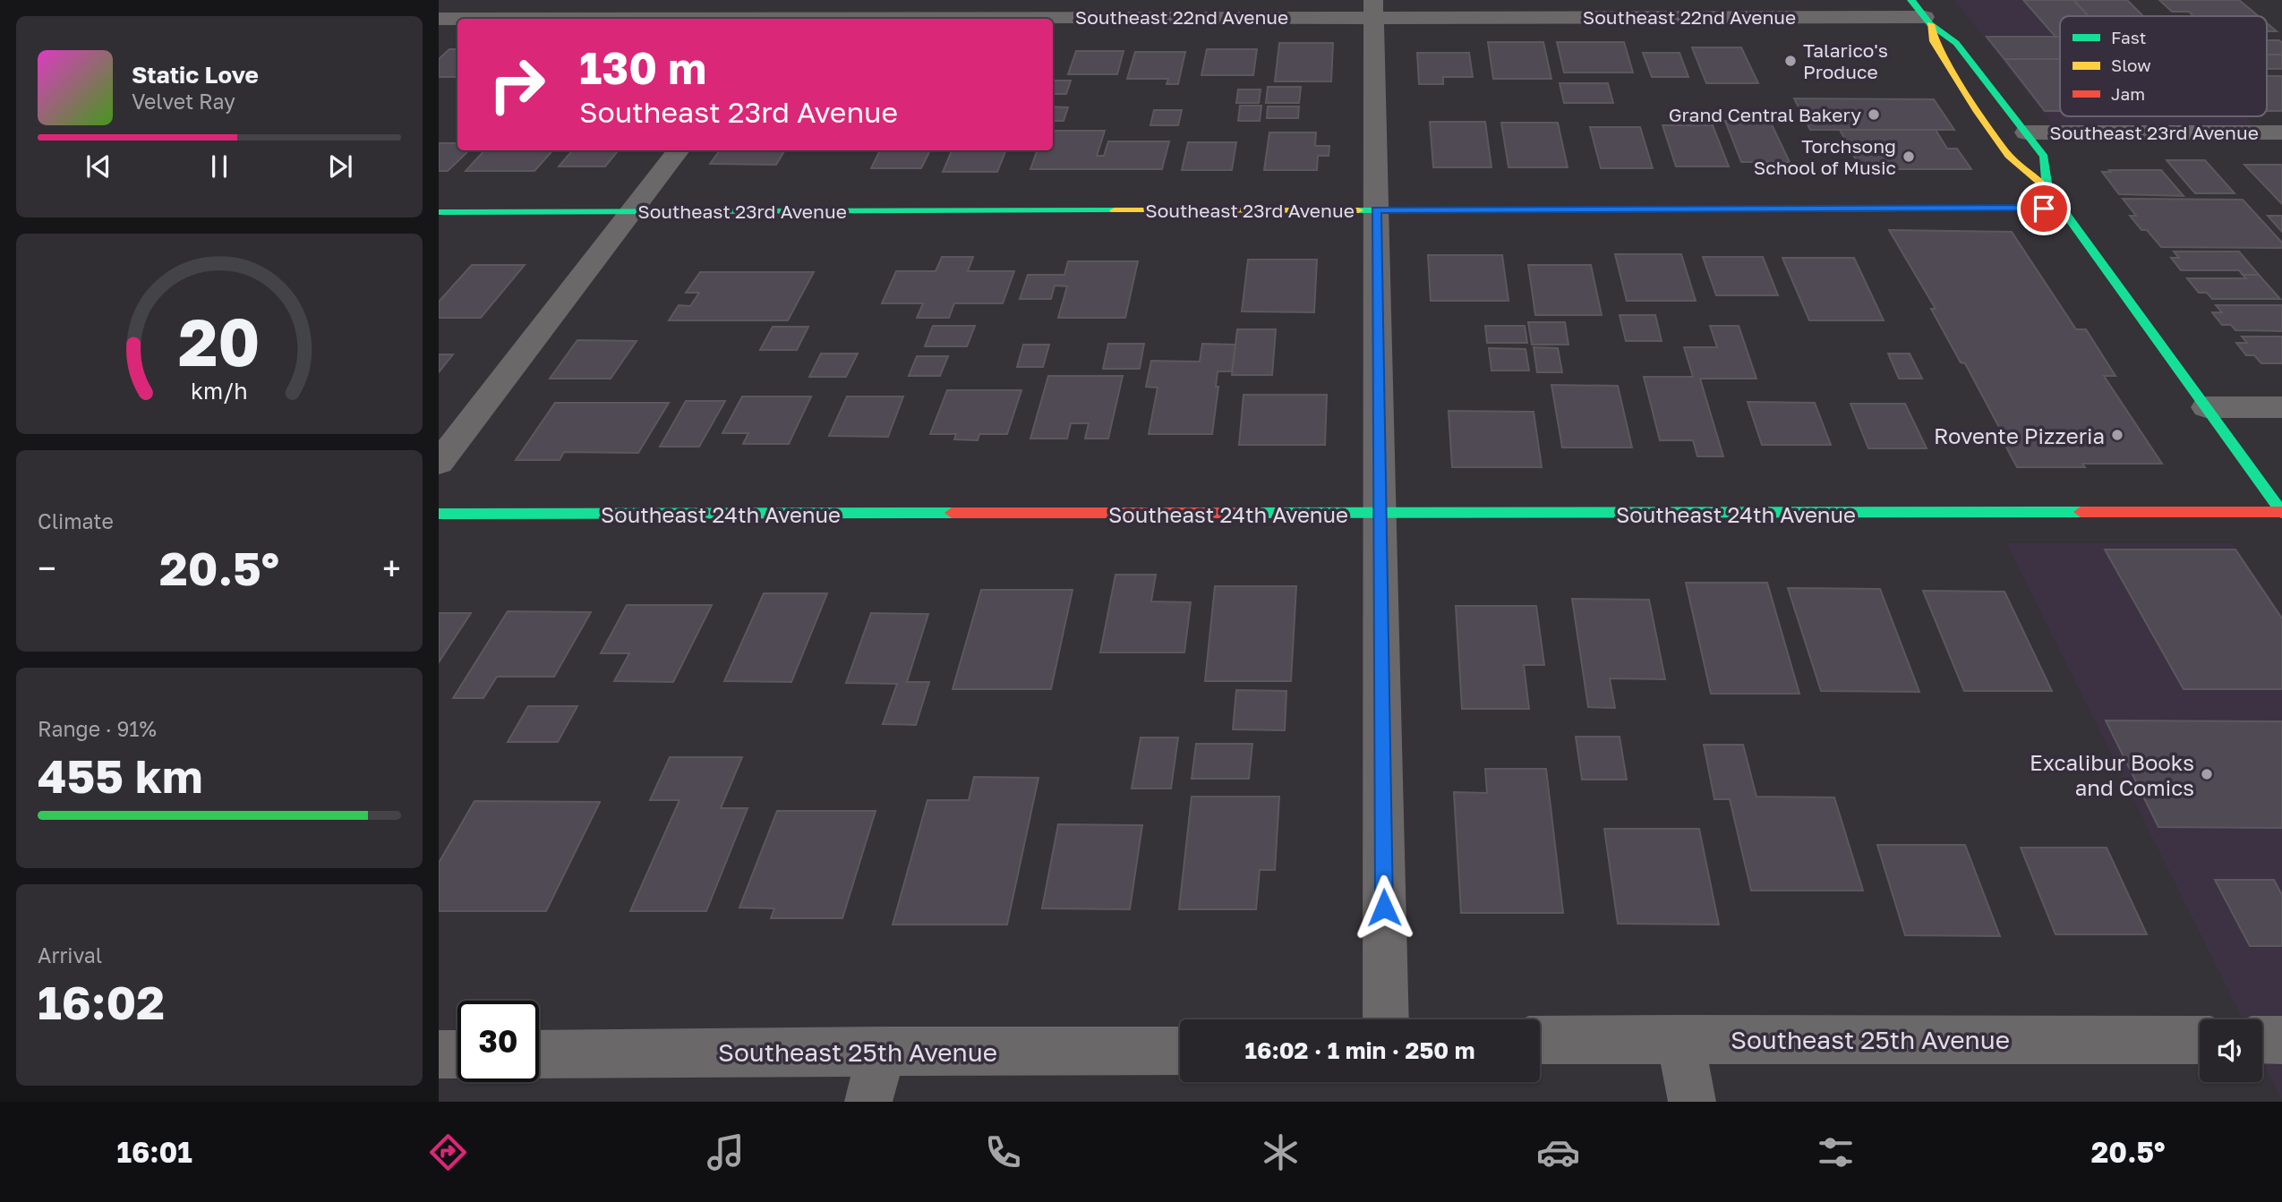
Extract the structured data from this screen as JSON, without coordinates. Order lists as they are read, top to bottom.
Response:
{
  "streets": {
    "street": [
      "Southeast 22nd Avenue",
      "Southeast 23rd Avenue",
      "Southeast 24th Avenue",
      "Southeast 25th Avenue"
    ]
  },
  "places": [
    "Talarico's Produce",
    "Grand Central Bakery",
    "Torchsong School of Music",
    "Rovente Pizzeria",
    "Excalibur Books and Comics"
  ],
  "legend": ["Fast", "Slow", "Jam"],
  "page": {
    "turn": ["130 m", "Southeast 23rd Avenue"],
    "song": ["Static Love", "Velvet Ray"],
    "tile": [
      "Climate",
      ["Range · 91%", "455 km"],
      ["Arrival", "16:02"]
    ],
    "heat": ["−", "20.5°", "+"],
    "limit": "30",
    "trip": "16:02 · 1 min · 250 m",
    "tabs": ["16:01", "20.5°"],
    "gauge": ["20", "km/h"]
  }
}
